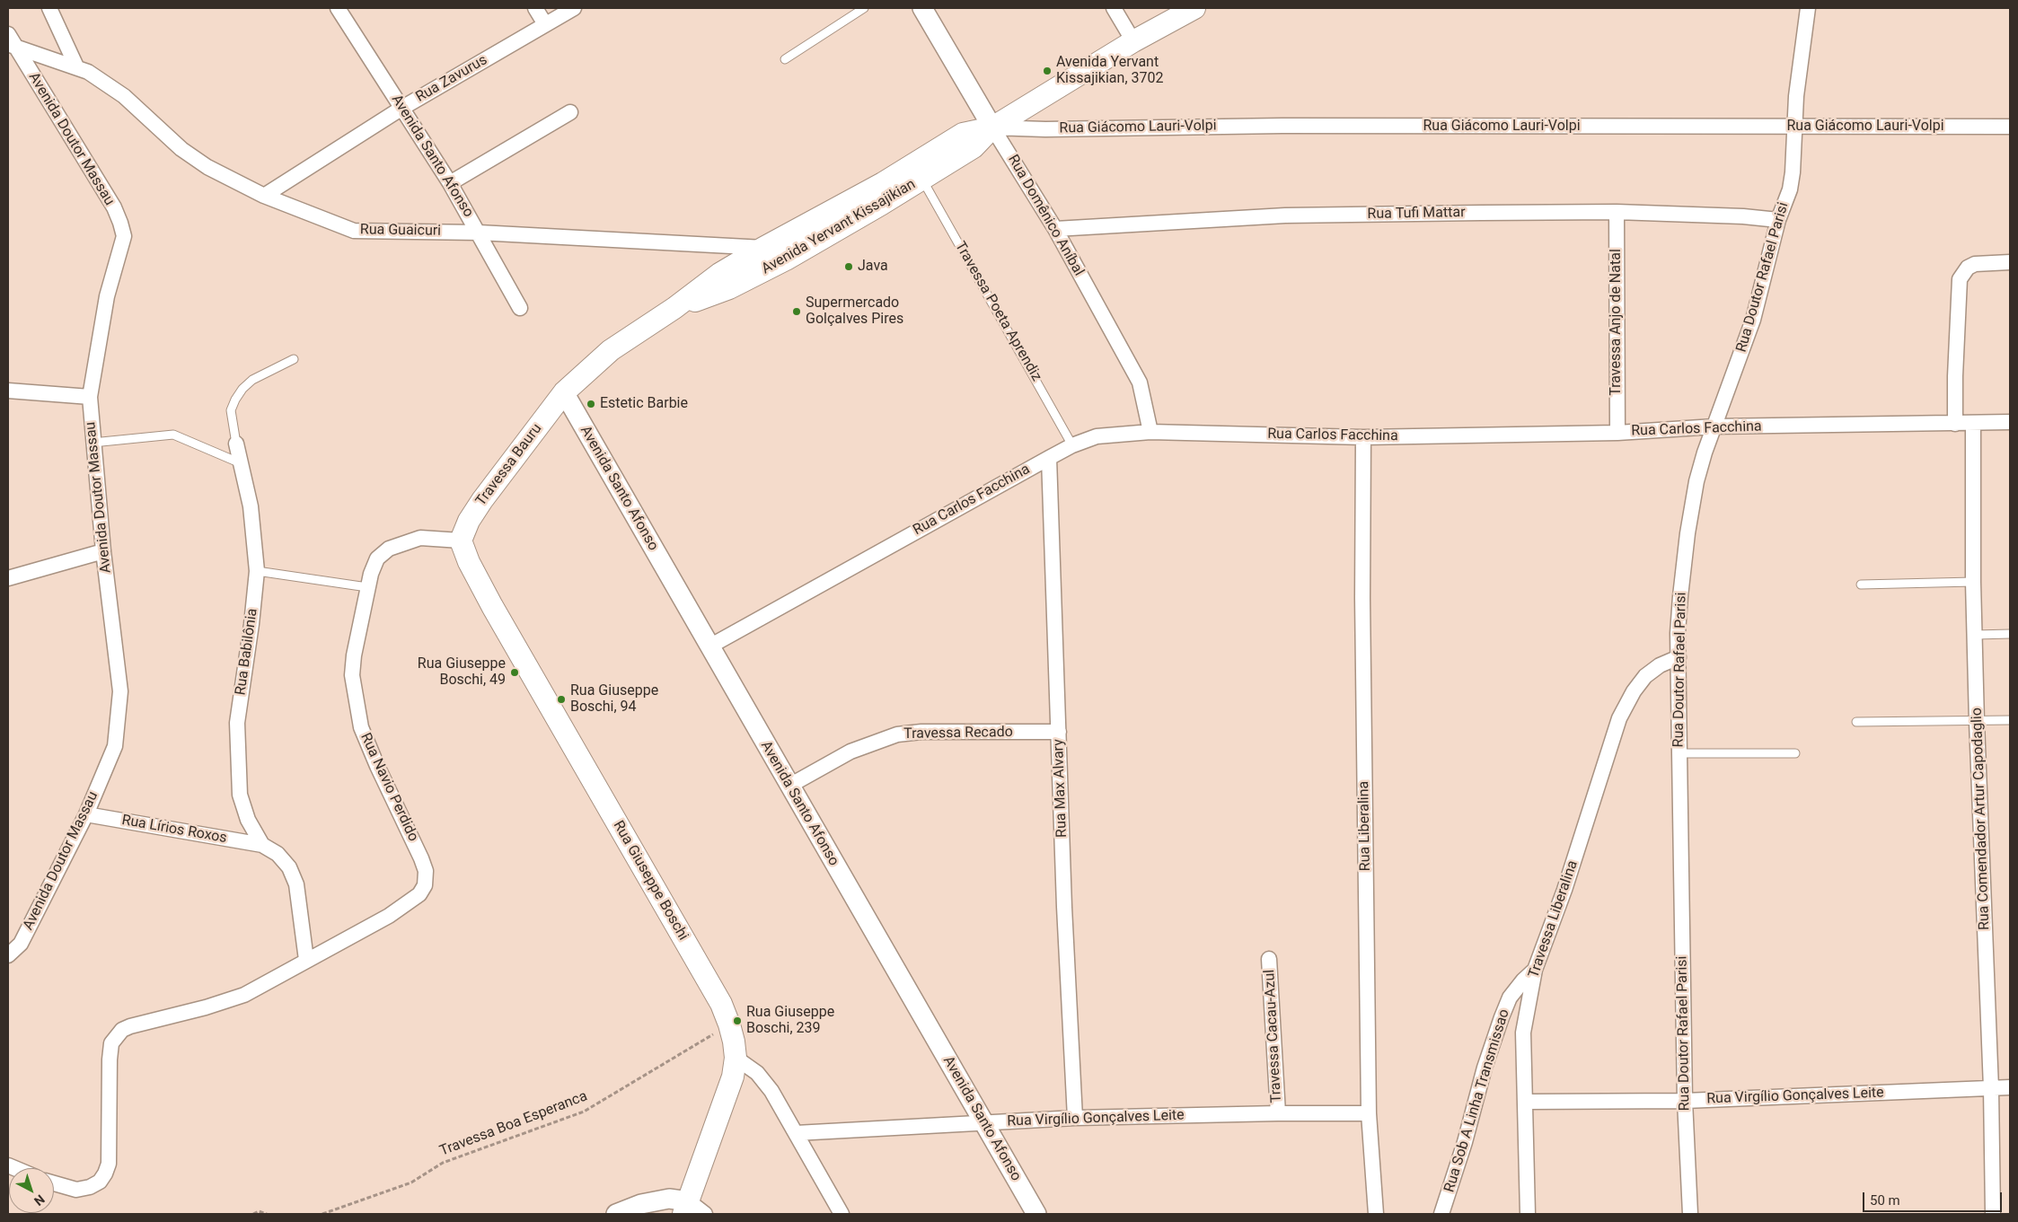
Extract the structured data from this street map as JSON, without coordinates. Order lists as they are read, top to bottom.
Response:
{
  "streets": {
    "main road": ["Avenida Yervant Kissajikian", "Travessa Bauru", "Rua Giuseppe Boschi"],
    "street": [
      "Rua Zavurus",
      "Rua Giácomo Lauri-Volpi",
      "Avenida Doutor Massau",
      "Avenida Santo Afonso",
      "Rua Tufi Mattar",
      "Rua Domênico Aníbal",
      "Rua Guaicuri",
      "Rua Doutor Rafael Parisi",
      "Travessa Anjo de Natal",
      "Rua Carlos Facchina",
      "Rua Babilônia",
      "Travessa Recado",
      "Rua Navio Perdido",
      "Rua Max Alvary",
      "Rua Comendador Artur Capodaglio",
      "Rua Liberalina",
      "Rua Lírios Roxos",
      "Travessa Liberalina",
      "Travessa Cacau-Azul",
      "Rua Virgílio Gonçalves Leite",
      "Rua Sob A Linha Transmissao"
    ],
    "lane": ["Travessa Poeta Aprendiz"],
    "path": ["Travessa Boa Esperanca"]
  },
  "crossings": [
    ["Rua Zavurus", "Avenida Santo Afonso"],
    ["Rua Zavurus", "Rua Guaicuri"],
    ["Rua Giácomo Lauri-Volpi", "Rua Domênico Aníbal"],
    ["Rua Giácomo Lauri-Volpi", "Avenida Yervant Kissajikian"],
    ["Rua Giácomo Lauri-Volpi", "Rua Doutor Rafael Parisi"],
    ["Avenida Doutor Massau", "Rua Guaicuri"],
    ["Avenida Doutor Massau", "Rua Lírios Roxos"],
    ["Avenida Santo Afonso", "Avenida Yervant Kissajikian"],
    ["Avenida Santo Afonso", "Rua Guaicuri"],
    ["Avenida Santo Afonso", "Rua Carlos Facchina"],
    ["Avenida Santo Afonso", "Travessa Bauru"],
    ["Avenida Santo Afonso", "Travessa Recado"],
    ["Avenida Santo Afonso", "Rua Virgílio Gonçalves Leite"],
    ["Rua Tufi Mattar", "Rua Domênico Aníbal"],
    ["Rua Tufi Mattar", "Rua Doutor Rafael Parisi"],
    ["Rua Tufi Mattar", "Travessa Anjo de Natal"],
    ["Rua Domênico Aníbal", "Avenida Yervant Kissajikian"],
    ["Rua Domênico Aníbal", "Rua Carlos Facchina"],
    ["Avenida Yervant Kissajikian", "Rua Guaicuri"],
    ["Avenida Yervant Kissajikian", "Travessa Poeta Aprendiz"],
    ["Avenida Yervant Kissajikian", "Travessa Bauru"],
    ["Rua Doutor Rafael Parisi", "Rua Carlos Facchina"],
    ["Rua Doutor Rafael Parisi", "Travessa Liberalina"],
    ["Rua Doutor Rafael Parisi", "Rua Virgílio Gonçalves Leite"],
    ["Travessa Poeta Aprendiz", "Rua Carlos Facchina"],
    ["Travessa Anjo de Natal", "Rua Carlos Facchina"],
    ["Rua Carlos Facchina", "Rua Max Alvary"],
    ["Rua Carlos Facchina", "Rua Comendador Artur Capodaglio"],
    ["Rua Carlos Facchina", "Rua Liberalina"],
    ["Travessa Bauru", "Rua Navio Perdido"],
    ["Travessa Bauru", "Rua Giuseppe Boschi"],
    ["Rua Babilônia", "Rua Navio Perdido"],
    ["Rua Babilônia", "Rua Lírios Roxos"],
    ["Travessa Recado", "Rua Max Alvary"],
    ["Rua Navio Perdido", "Rua Giuseppe Boschi"],
    ["Rua Max Alvary", "Rua Virgílio Gonçalves Leite"],
    ["Rua Comendador Artur Capodaglio", "Rua Virgílio Gonçalves Leite"],
    ["Rua Liberalina", "Rua Virgílio Gonçalves Leite"],
    ["Rua Giuseppe Boschi", "Travessa Boa Esperanca"],
    ["Travessa Liberalina", "Rua Virgílio Gonçalves Leite"],
    ["Travessa Liberalina", "Rua Sob A Linha Transmissao"],
    ["Travessa Cacau-Azul", "Rua Virgílio Gonçalves Leite"]
  ],
  "places": [
    "Avenida Yervant Kissajikian, 3702",
    "Java",
    "Supermercado Golçalves Pires",
    "Estetic Barbie",
    "Rua Giuseppe Boschi, 49",
    "Rua Giuseppe Boschi, 94",
    "Rua Giuseppe Boschi, 239"
  ],
  "scale_bar": "50 m",
  "north": "bottom right"
}
